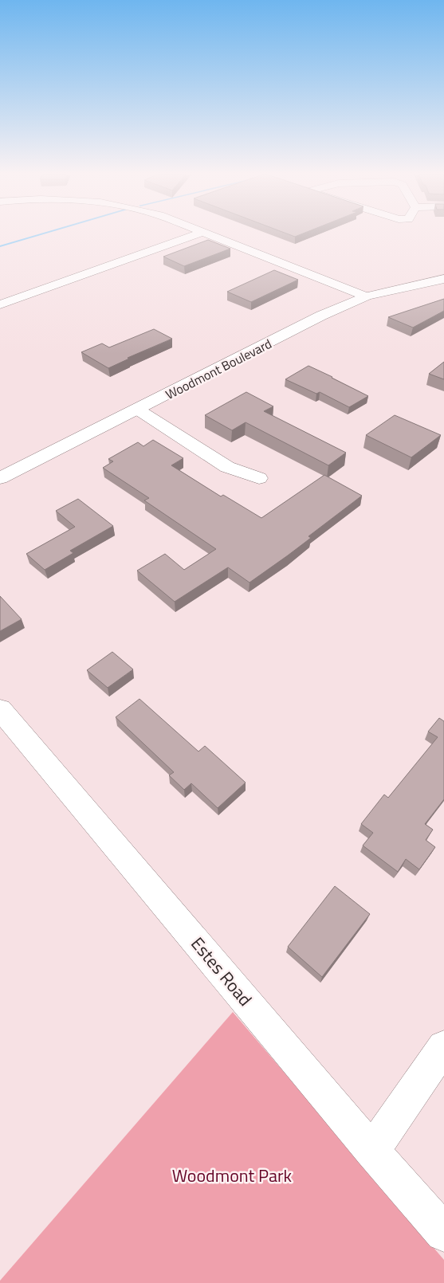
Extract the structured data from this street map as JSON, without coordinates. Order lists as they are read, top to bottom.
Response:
{
  "streets": {
    "street": ["Woodmont Boulevard", "Estes Road"]
  },
  "parks": ["Woodmont Park"]
}
